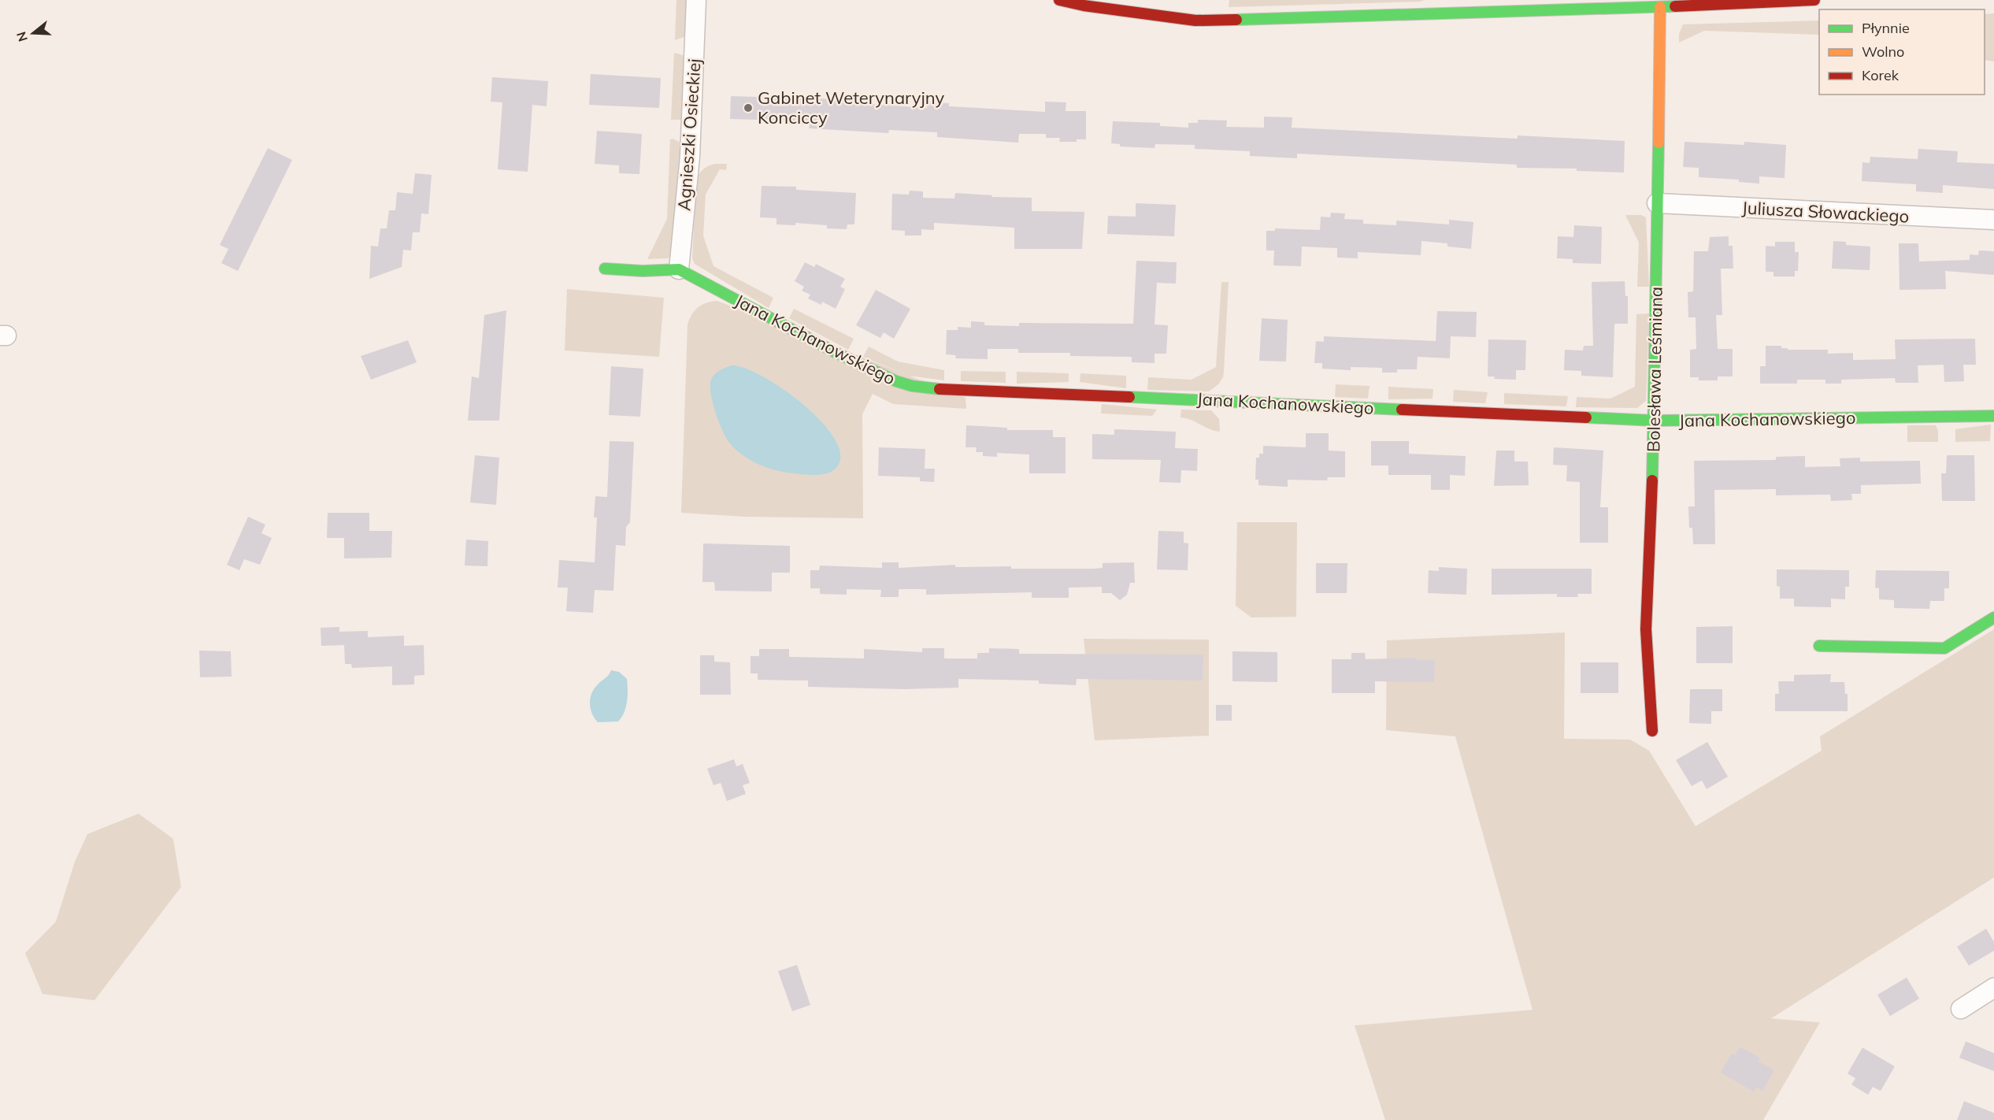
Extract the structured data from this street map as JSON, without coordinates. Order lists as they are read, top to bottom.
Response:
{
  "streets": {
    "street": [
      "Agnieszki Osieckiej",
      "Juliusza Słowackiego",
      "Jana Kochanowskiego",
      "Bolesława Leśmiana"
    ]
  },
  "crossings": [
    ["Agnieszki Osieckiej", "Jana Kochanowskiego"],
    ["Juliusza Słowackiego", "Bolesława Leśmiana"],
    ["Jana Kochanowskiego", "Bolesława Leśmiana"]
  ],
  "places": ["Gabinet Weterynaryjny Konciccy"],
  "legend": ["Płynnie", "Wolno", "Korek"],
  "north": "left"
}
